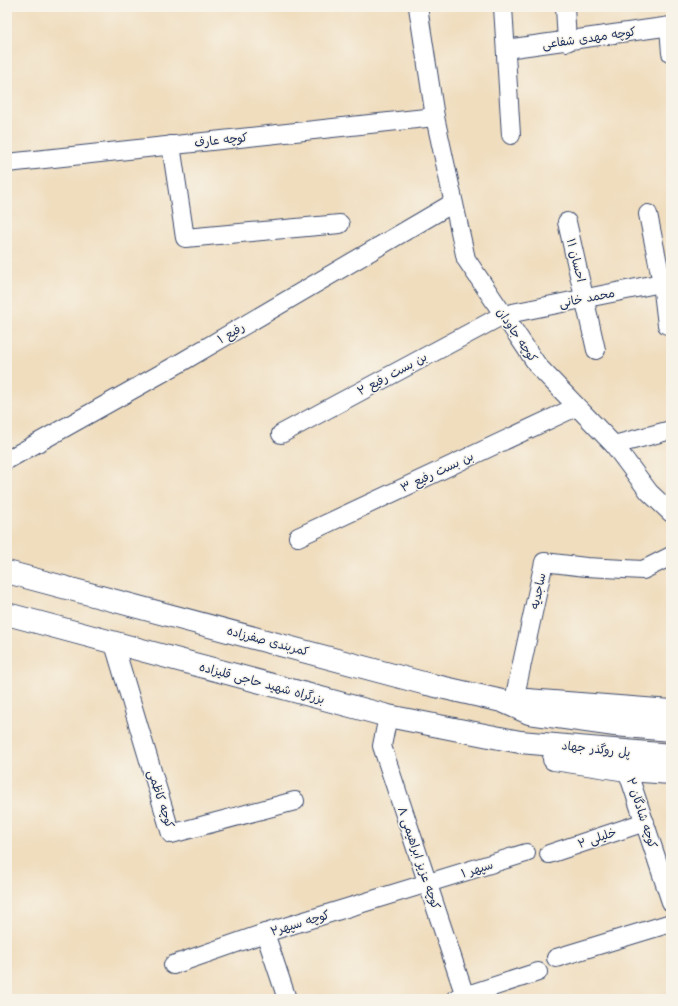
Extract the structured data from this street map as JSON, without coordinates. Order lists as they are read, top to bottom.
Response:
{
  "streets": {
    "highway": ["کمربندی صفرزاده", "بزرگراه شهید حاجی قلیزاده", "پل روگذر جهاد"],
    "street": [
      "کوچه مهدی شفاعی",
      "کوچه عارف",
      "احسان ۱۱",
      "محمد خانی",
      "رفیع ۱",
      "کوچه جاودان",
      "بن بست رفیع ۲",
      "بن بست رفیع ۳",
      "ساجدیه",
      "کوچه کاظمی",
      "کوچه شادگان ۲",
      "خلیلی ۲",
      "۸ کوچه عزیز ابراهیمی",
      "سپهر ۱",
      "کوچه سپهر۲"
    ]
  },
  "crossings": [
    ["کوچه عارف", "کوچه جاودان"],
    ["احسان ۱۱", "محمد خانی"],
    ["محمد خانی", "کوچه جاودان"],
    ["محمد خانی", "بن بست رفیع ۲"],
    ["رفیع ۱", "کوچه جاودان"],
    ["کوچه جاودان", "بن بست رفیع ۲"],
    ["کوچه جاودان", "بن بست رفیع ۳"],
    ["ساجدیه", "کمربندی صفرزاده"],
    ["بزرگراه شهید حاجی قلیزاده", "پل روگذر جهاد"],
    ["بزرگراه شهید حاجی قلیزاده", "کوچه کاظمی"],
    ["بزرگراه شهید حاجی قلیزاده", "۸ کوچه عزیز ابراهیمی"],
    ["کوچه شادگان ۲", "خلیلی ۲"],
    ["۸ کوچه عزیز ابراهیمی", "سپهر ۱"],
    ["۸ کوچه عزیز ابراهیمی", "کوچه سپهر۲"],
    ["سپهر ۱", "کوچه سپهر۲"]
  ]
}
